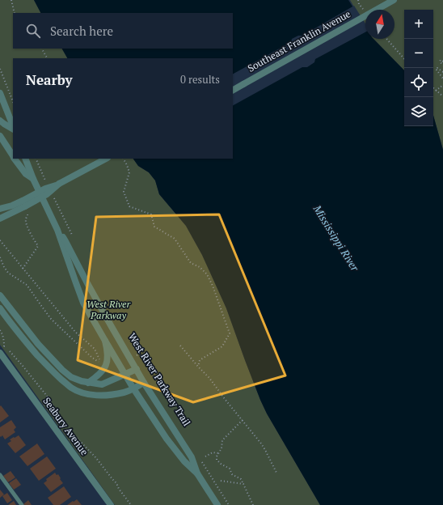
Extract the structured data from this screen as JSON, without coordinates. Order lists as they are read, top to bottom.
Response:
{
  "streets": {
    "street": ["Southeast Franklin Avenue", "Seabury Avenue"]
  },
  "water": ["Mississippi River"],
  "parks": ["West River Parkway"],
  "north": "top",
  "page": {
    "map_buttons": ["+", "−"],
    "search": "Search here",
    "heading": ["Nearby", "0 results"]
  }
}
